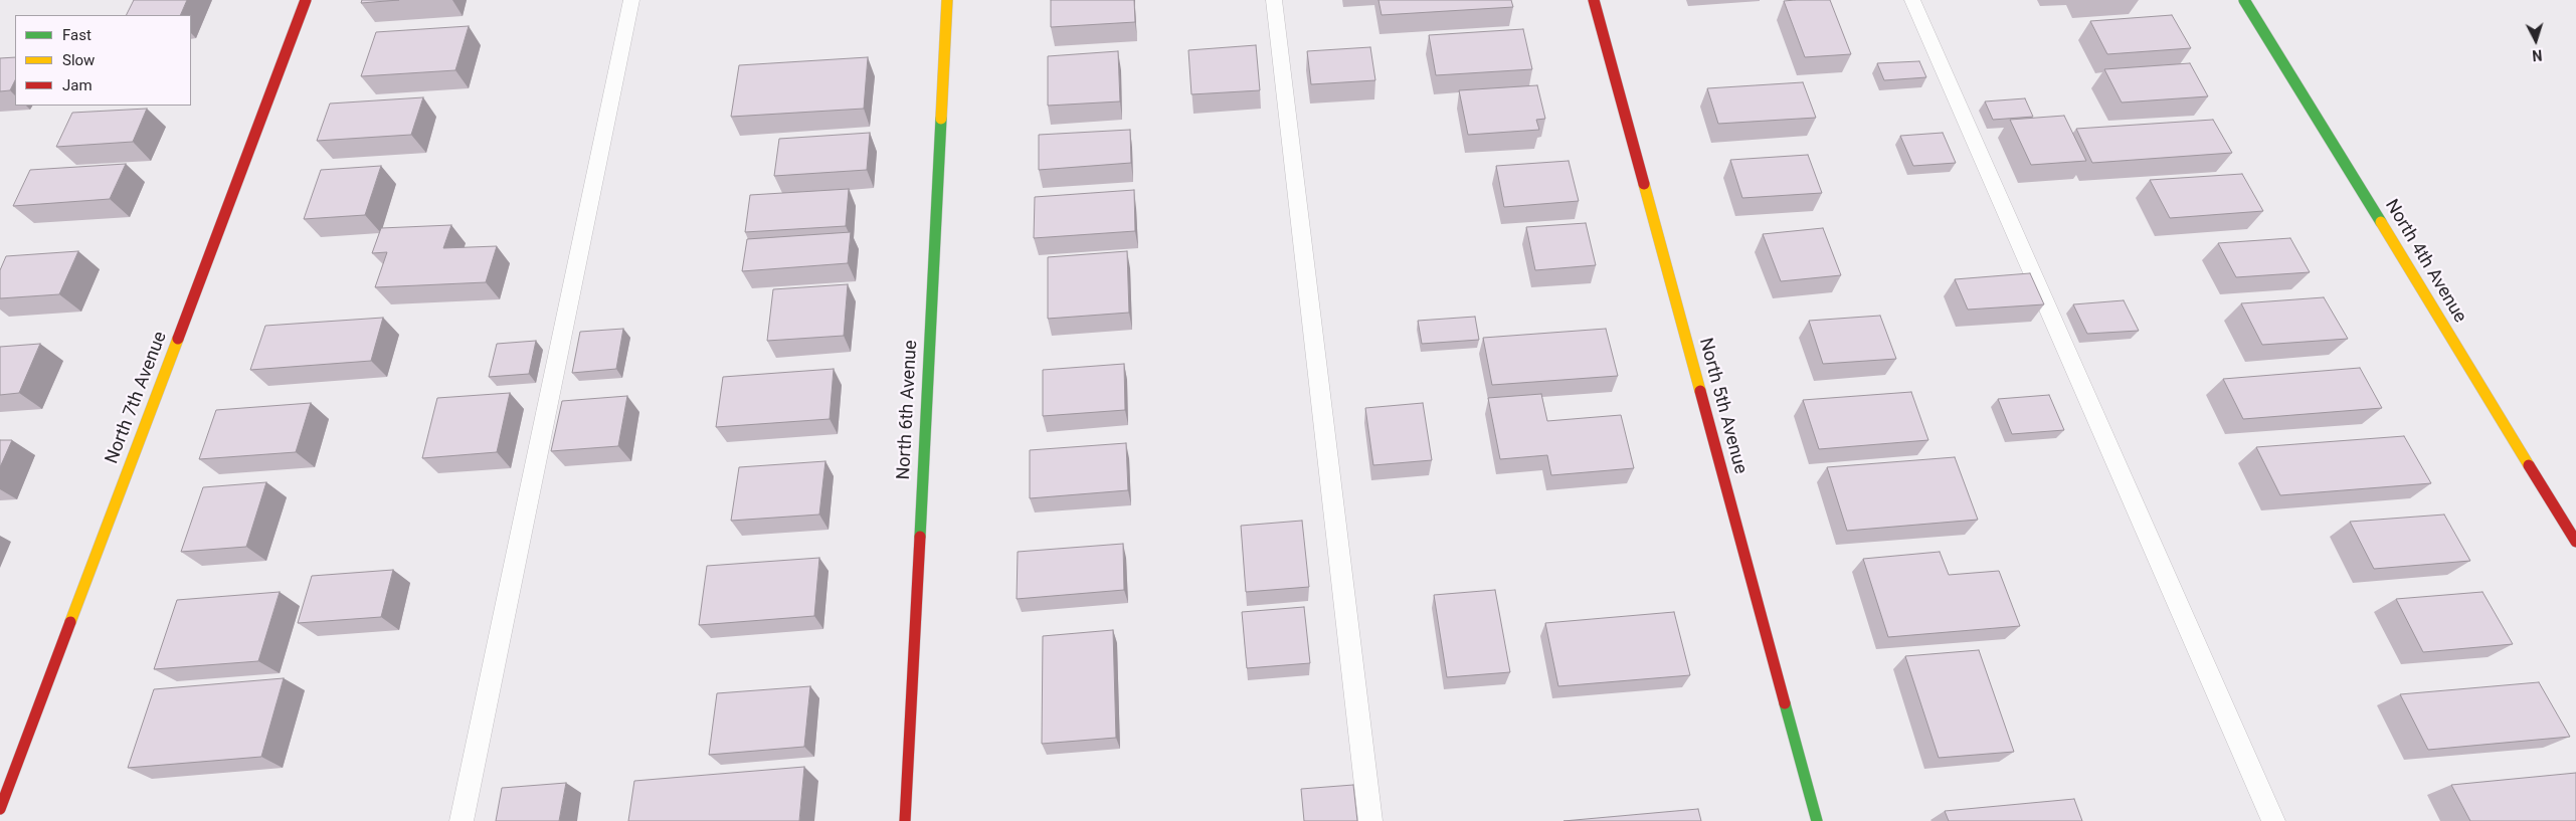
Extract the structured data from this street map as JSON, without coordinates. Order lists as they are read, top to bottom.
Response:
{
  "streets": {
    "street": [
      "North 4th Avenue",
      "North 7th Avenue",
      "North 5th Avenue",
      "North 6th Avenue"
    ]
  },
  "legend": ["Fast", "Slow", "Jam"],
  "north": "bottom"
}
